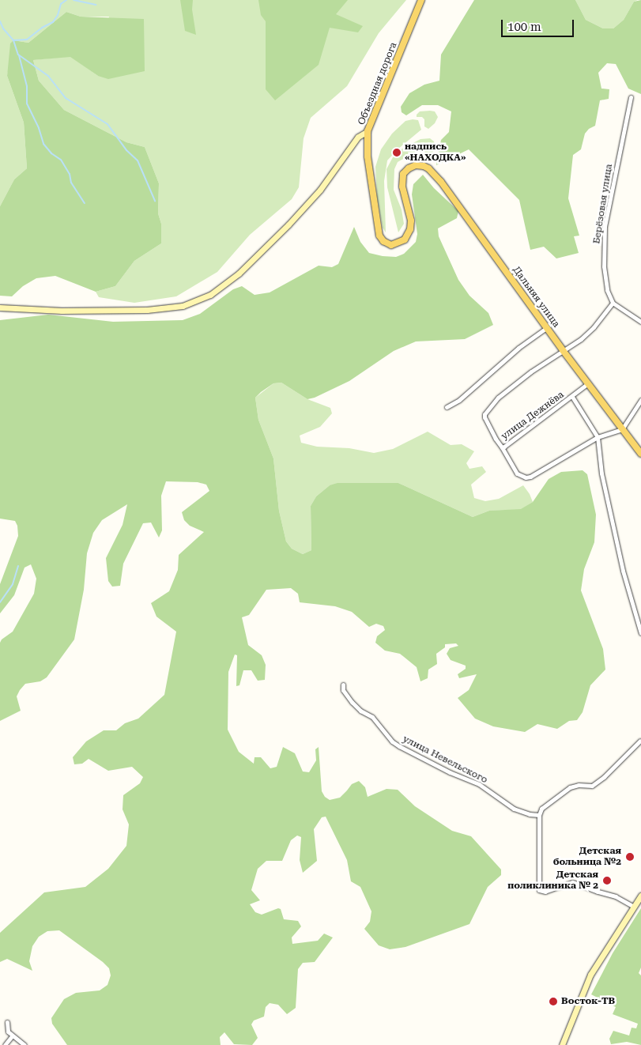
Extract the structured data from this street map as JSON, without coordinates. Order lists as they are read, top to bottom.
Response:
{
  "streets": {
    "main road": ["Объездная дорога", "Дальняя улица"],
    "street": ["Берёзовая улица", "улица Дежнёва", "улица Невельского"]
  },
  "crossings": [
    ["Объездная дорога", "Дальняя улица"],
    ["Дальняя улица", "улица Дежнёва"]
  ],
  "places": [
    "надпись «НАХОДКА»",
    "Детская больница №2",
    "Детская поликлиника № 2",
    "Восток-ТВ"
  ],
  "scale_bar": "100 m"
}
